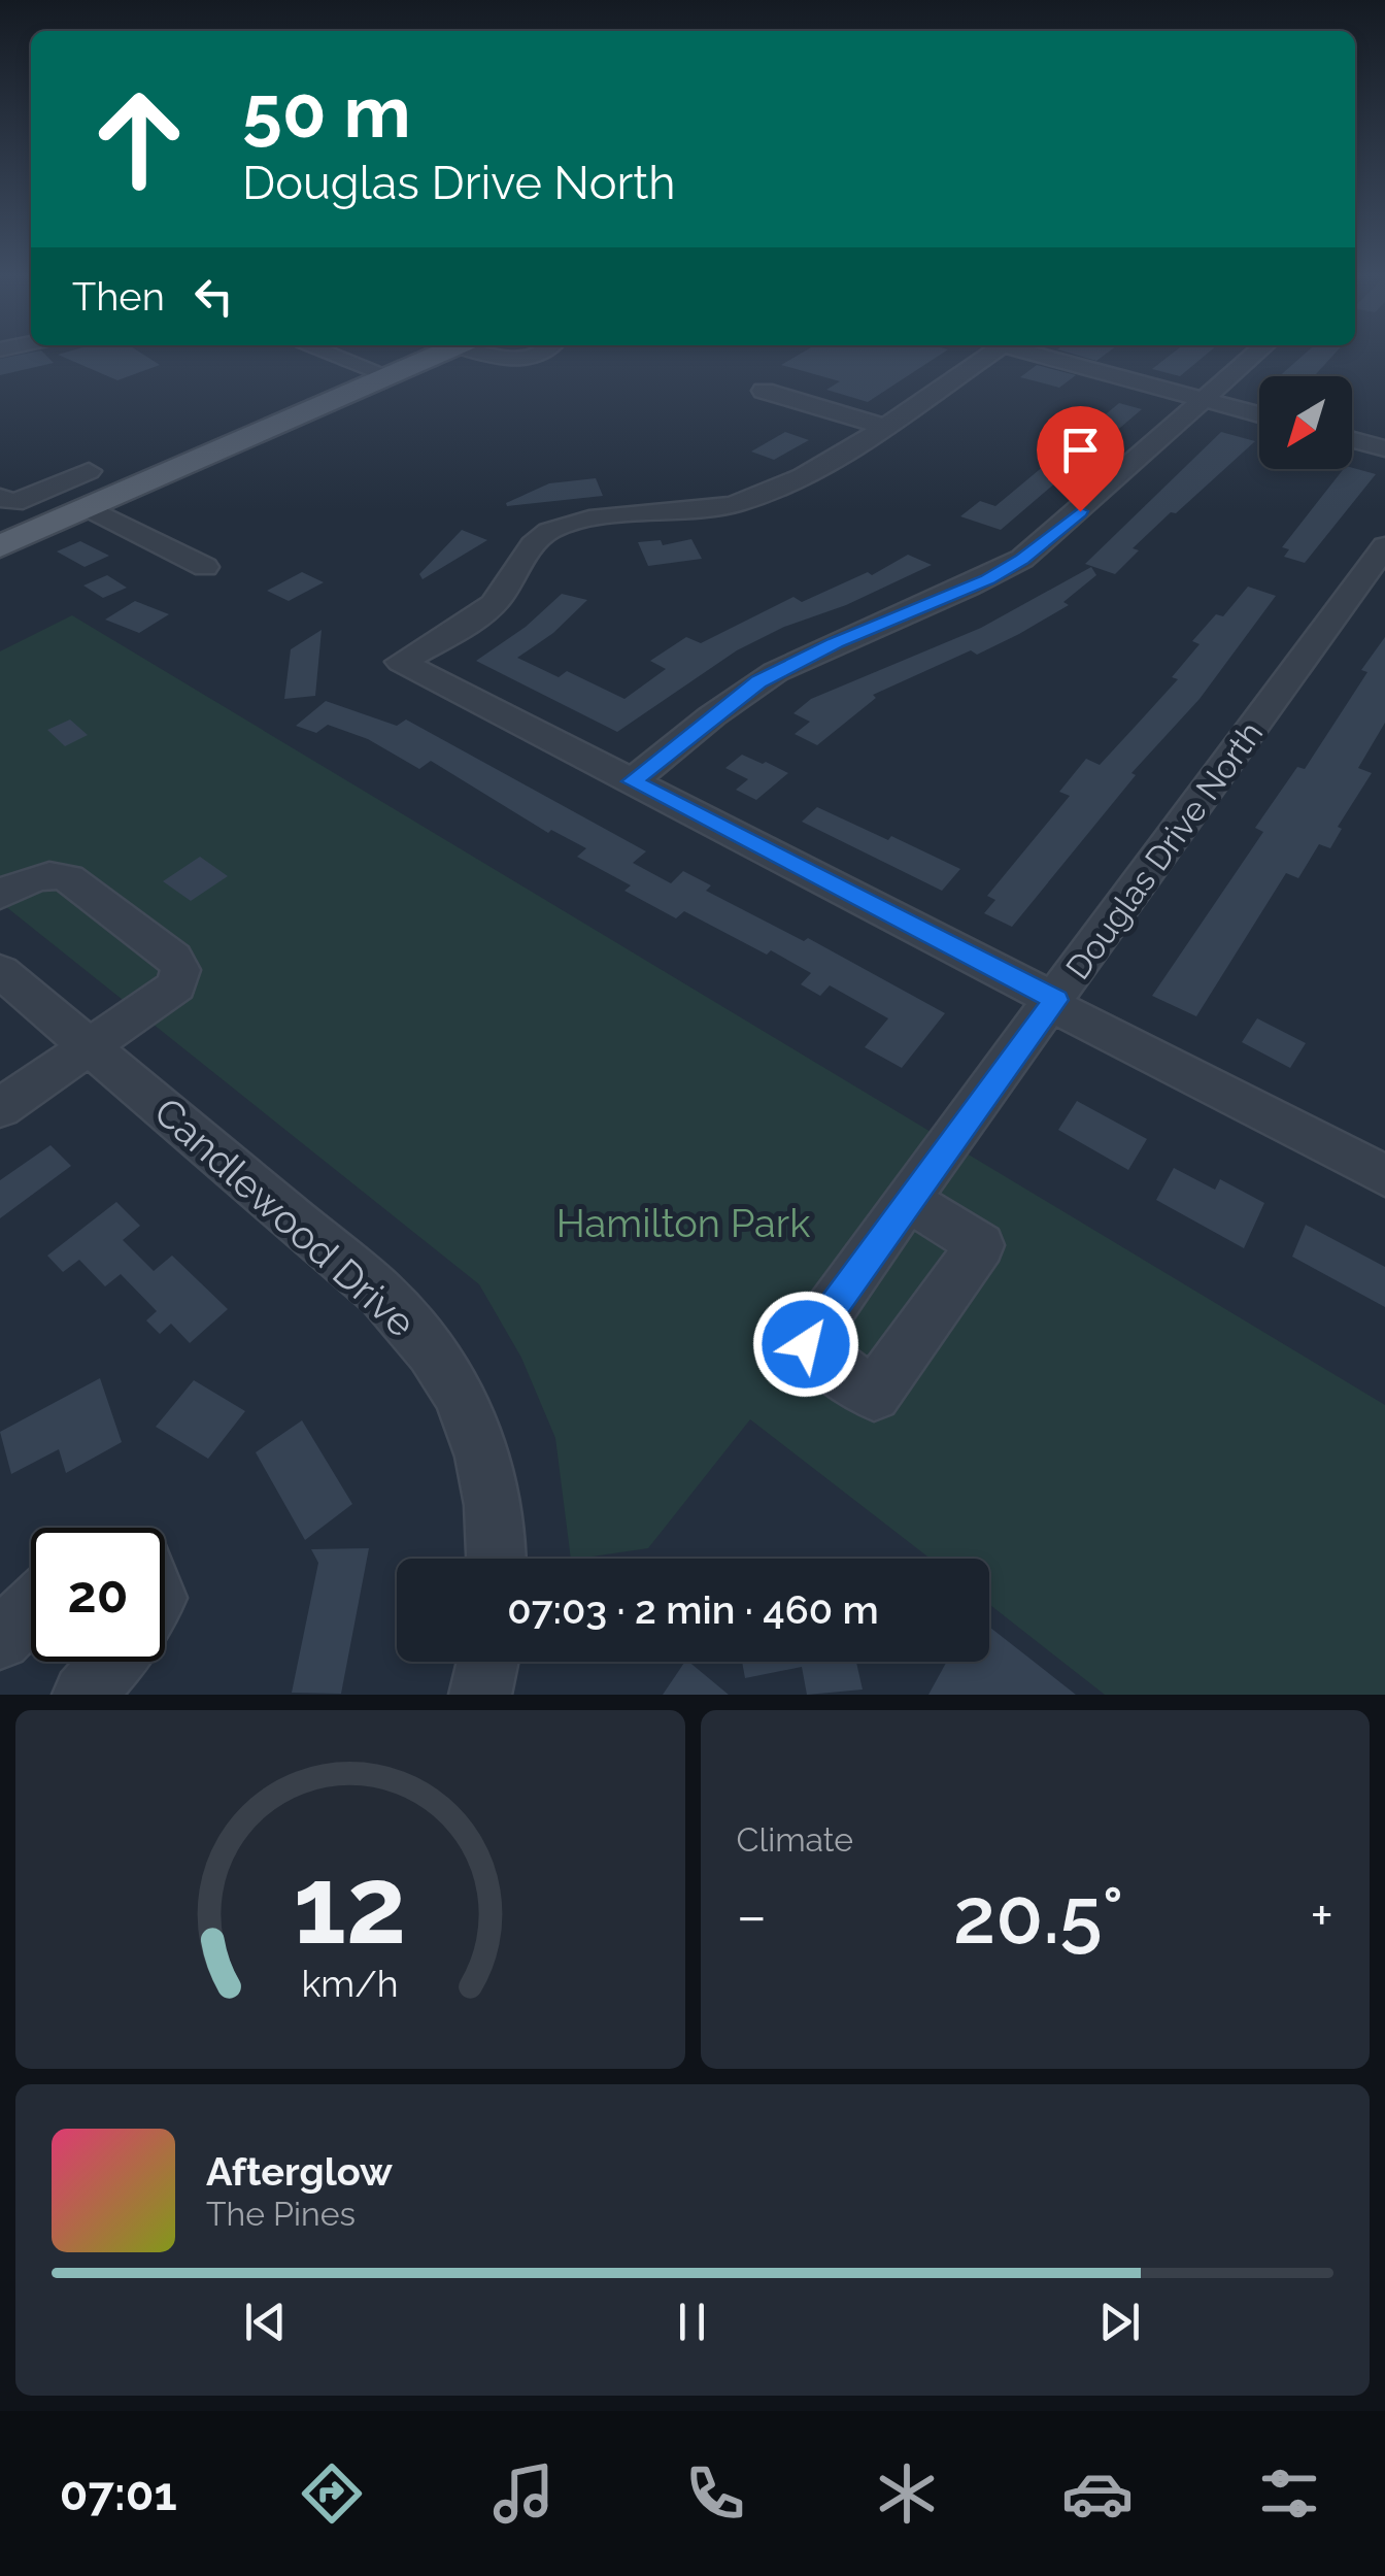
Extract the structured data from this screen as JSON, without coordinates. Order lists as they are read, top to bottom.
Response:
{
  "streets": {
    "street": ["Douglas Drive North", "Candlewood Drive"]
  },
  "parks": ["Hamilton Park"],
  "north": "bottom left",
  "page": {
    "turn": ["50 m", "Douglas Drive North"],
    "then": "Then",
    "limit": "20",
    "trip": "07:03 · 2 min · 460 m",
    "tile": "Climate",
    "heat": ["−", "20.5°", "+"],
    "song": ["Afterglow", "The Pines"],
    "tabs": "07:01",
    "gauge": ["12", "km/h"]
  }
}
